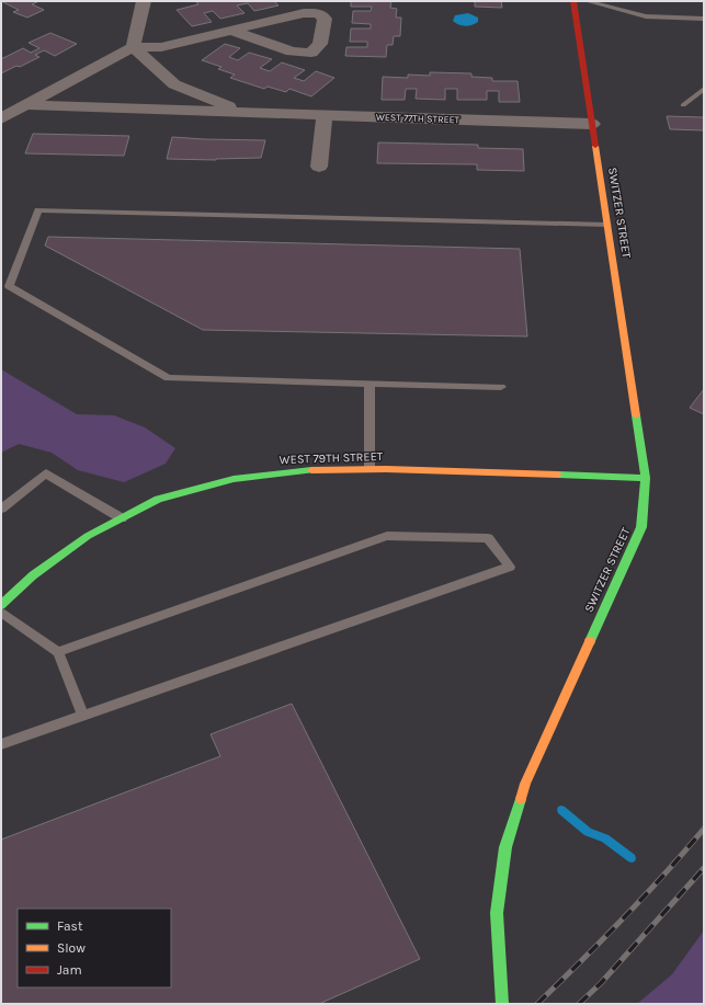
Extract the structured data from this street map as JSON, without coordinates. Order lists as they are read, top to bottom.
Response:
{
  "streets": {
    "street": ["WEST 77TH STREET", "SWITZER STREET", "WEST 79TH STREET"]
  },
  "crossings": [
    ["WEST 77TH STREET", "SWITZER STREET"],
    ["SWITZER STREET", "WEST 79TH STREET"]
  ],
  "legend": ["Fast", "Slow", "Jam"]
}
